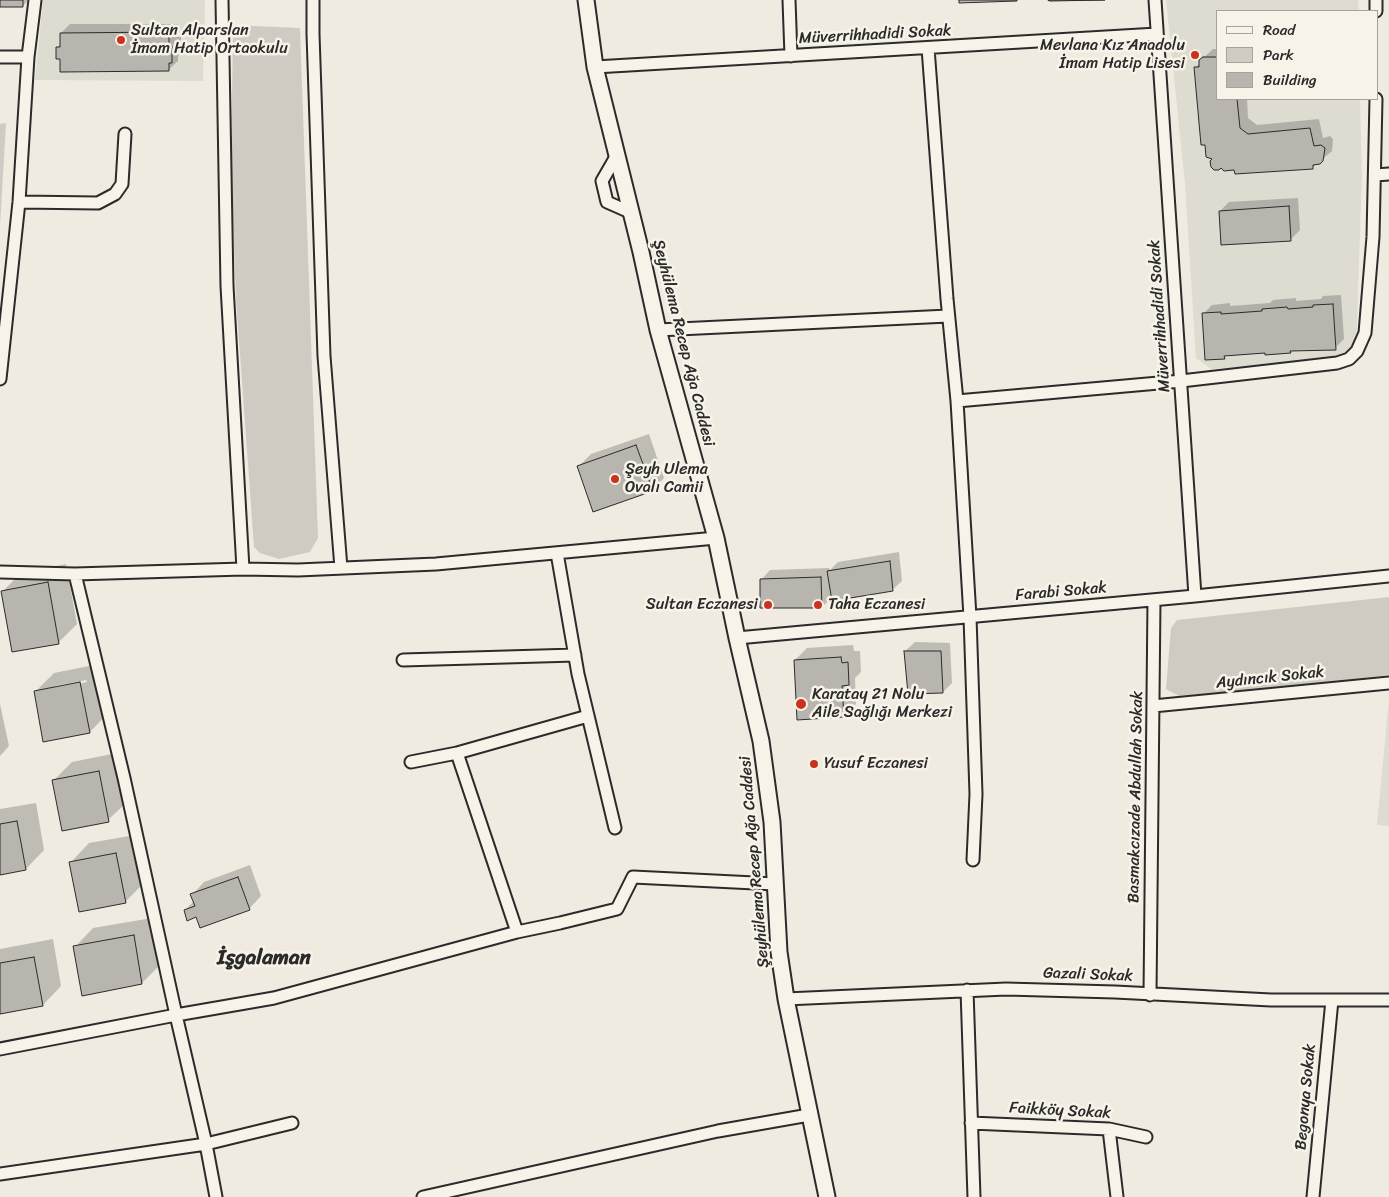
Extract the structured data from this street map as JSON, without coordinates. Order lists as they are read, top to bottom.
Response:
{
  "streets": {
    "street": [
      "Müverrihhadidi Sokak",
      "Şeyhülema Recep Ağa Caddesi",
      "Farabi Sokak",
      "Aydıncık Sokak",
      "Basmakcızade Abdullah Sokak",
      "Gazali Sokak",
      "Begonya Sokak",
      "Faikköy Sokak"
    ]
  },
  "crossings": [
    ["Müverrihhadidi Sokak", "Şeyhülema Recep Ağa Caddesi"],
    ["Müverrihhadidi Sokak", "Farabi Sokak"],
    ["Şeyhülema Recep Ağa Caddesi", "Farabi Sokak"],
    ["Şeyhülema Recep Ağa Caddesi", "Gazali Sokak"],
    ["Farabi Sokak", "Basmakcızade Abdullah Sokak"],
    ["Aydıncık Sokak", "Basmakcızade Abdullah Sokak"],
    ["Basmakcızade Abdullah Sokak", "Gazali Sokak"],
    ["Gazali Sokak", "Begonya Sokak"]
  ],
  "districts": ["İşgalaman"],
  "places": [
    "Sultan Alparslan İmam Hatip Ortaokulu",
    "Mevlana Kız Anadolu İmam Hatip Lisesi",
    "Şeyh Ulema Ovalı Camii",
    "Sultan Eczanesi",
    "Taha Eczanesi",
    "Karatay 21 Nolu Aile Sağlığı Merkezi",
    "Yusuf Eczanesi"
  ],
  "legend": ["Road", "Park", "Building"]
}
